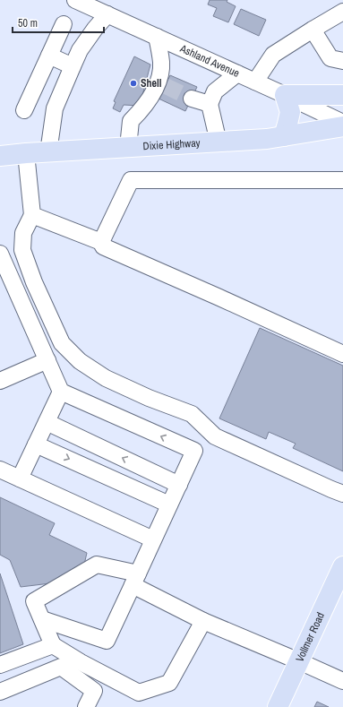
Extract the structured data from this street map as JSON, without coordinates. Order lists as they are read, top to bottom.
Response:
{
  "streets": {
    "main road": ["Dixie Highway", "Vollmer Road"],
    "street": ["Ashland Avenue"]
  },
  "crossings": [
    ["Ashland Avenue", "Dixie Highway"]
  ],
  "places": ["Shell"],
  "scale_bar": "50 m"
}
